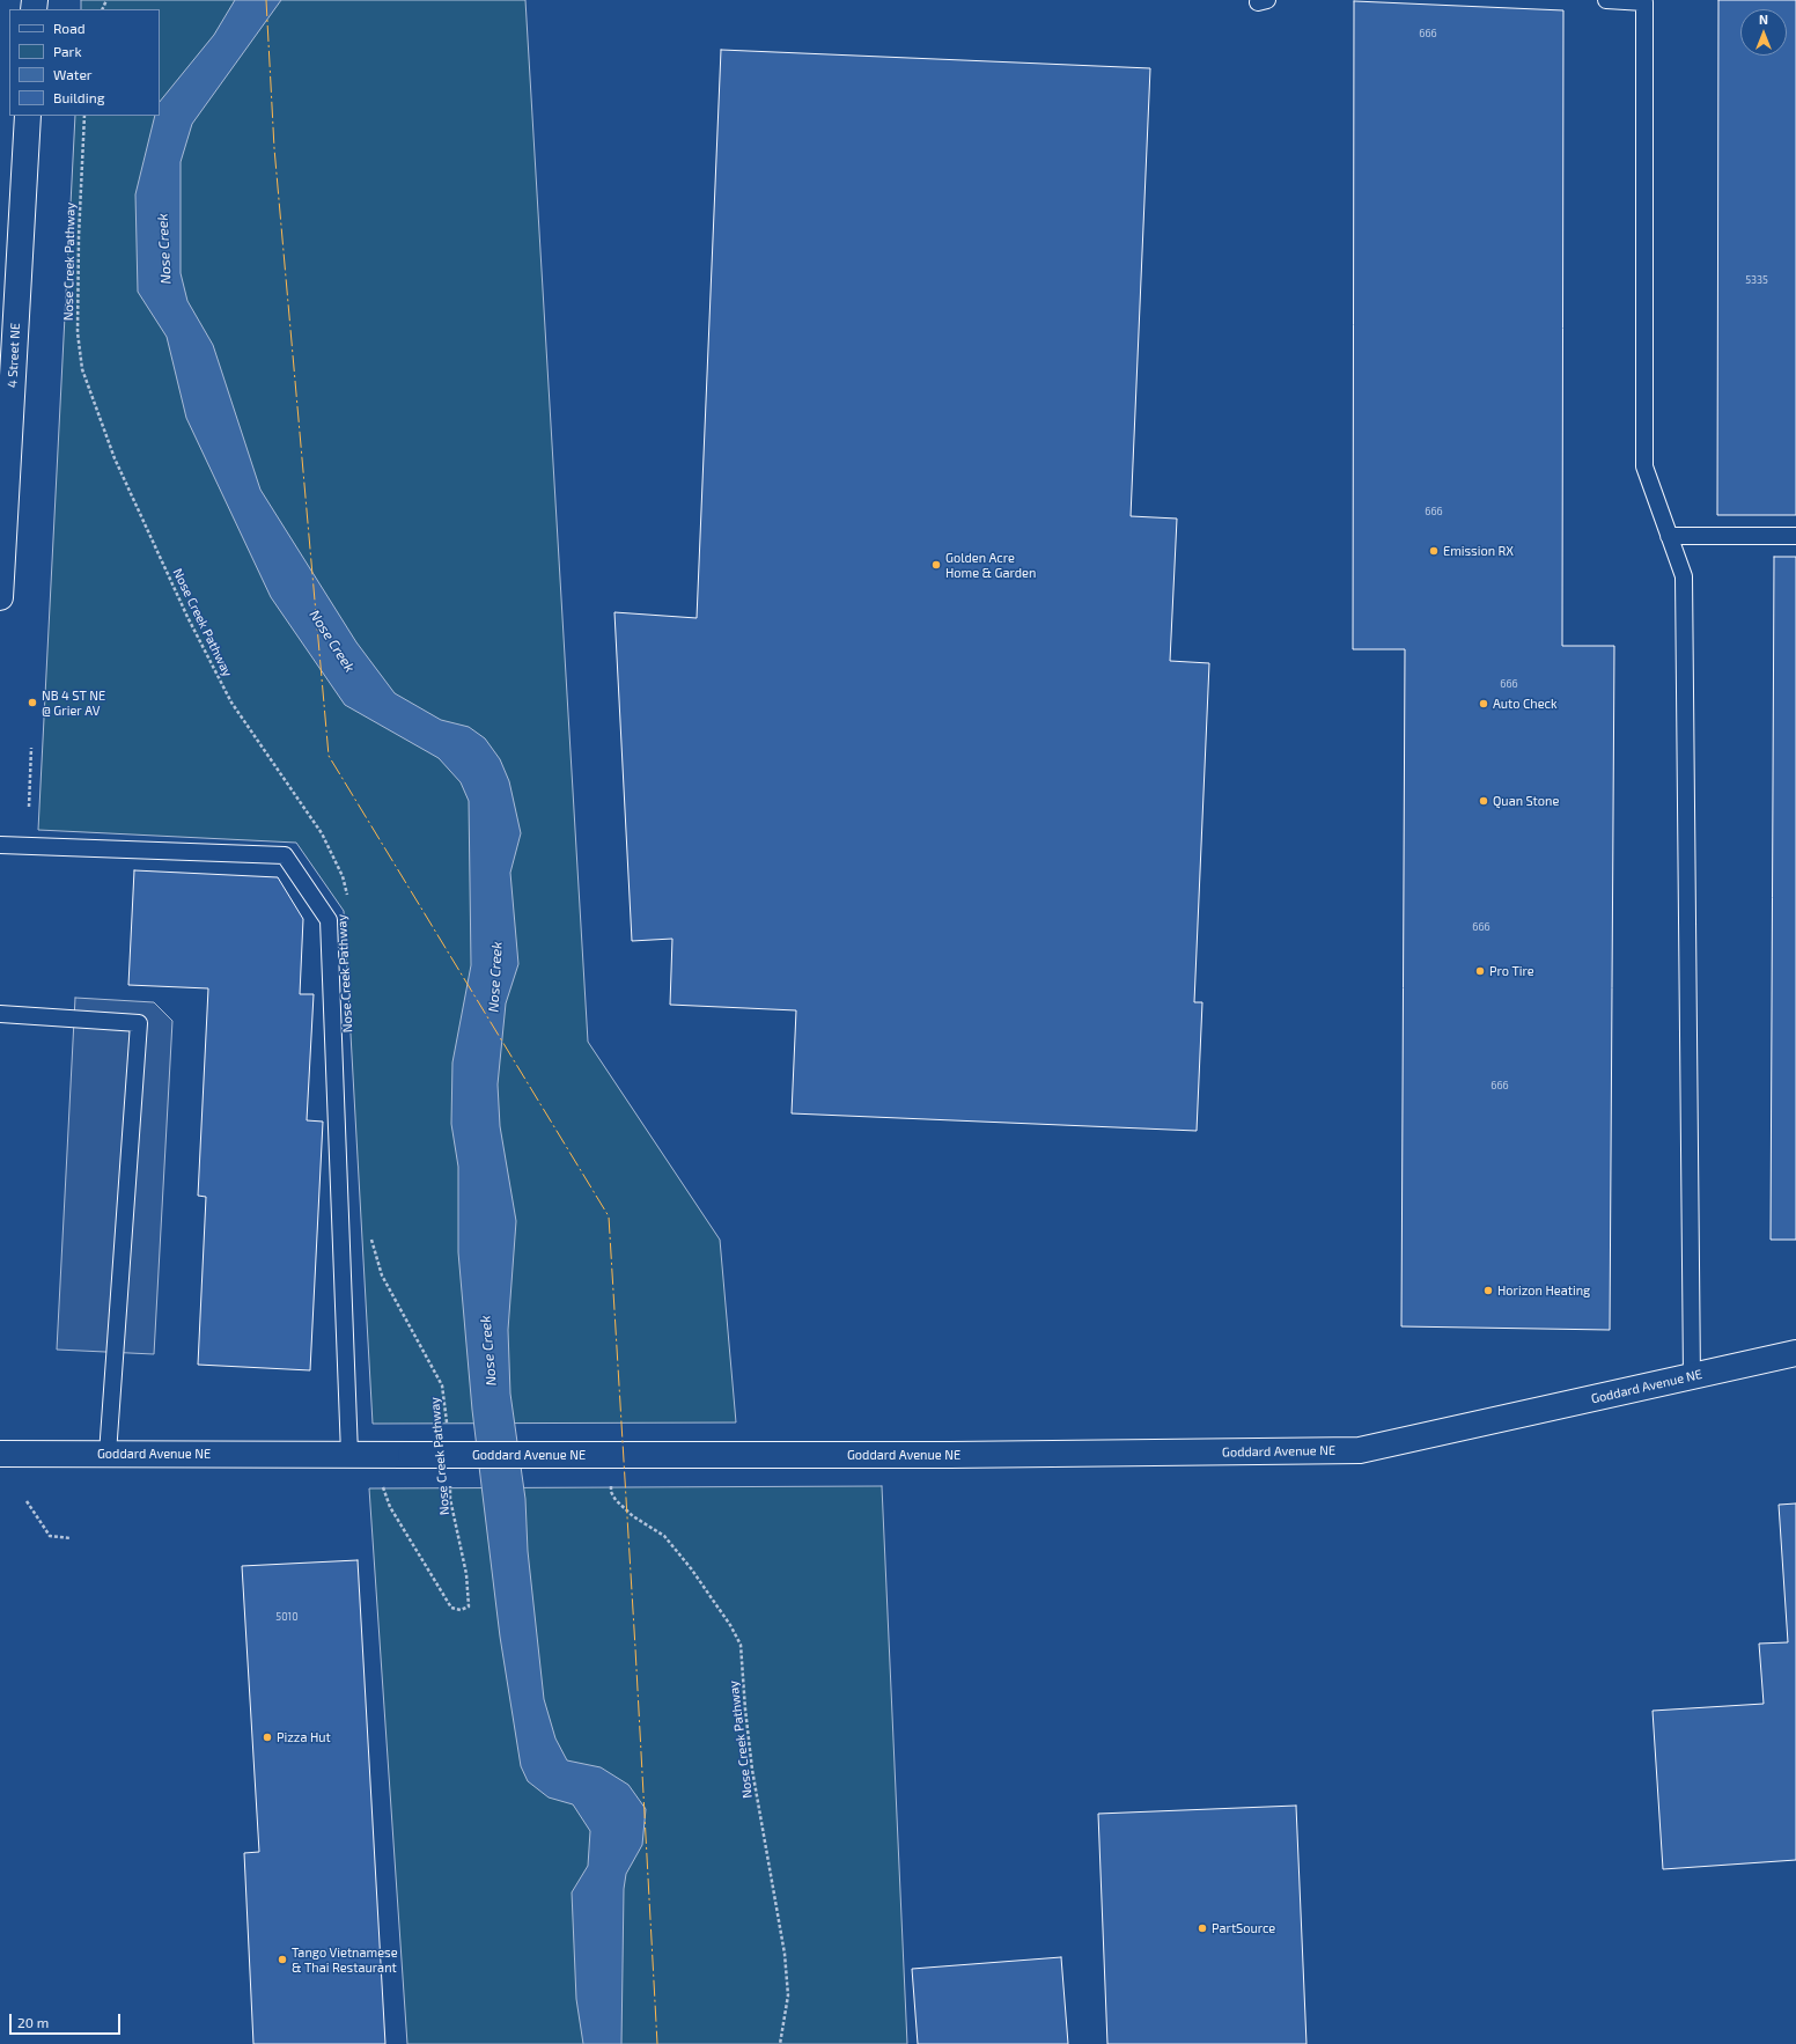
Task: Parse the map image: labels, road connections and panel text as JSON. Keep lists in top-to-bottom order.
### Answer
{
  "streets": {
    "street": ["4 Street NE", "Goddard Avenue NE"],
    "path": ["Nose Creek Pathway"]
  },
  "water": ["Nose Creek"],
  "places": [
    "Emission RX",
    "Golden Acre Home & Garden",
    "NB 4 ST NE @ Grier AV",
    "Auto Check",
    "Quan Stone",
    "Pro Tire",
    "Horizon Heating",
    "Pizza Hut",
    "PartSource",
    "Tango Vietnamese & Thai Restaurant"
  ],
  "house_numbers": [
    "666",
    "5335",
    "666",
    "666",
    "666",
    "666",
    "5010"
  ],
  "legend": [
    "Road",
    "Park",
    "Water",
    "Building"
  ],
  "scale_bar": "20 m",
  "north": "top"
}
